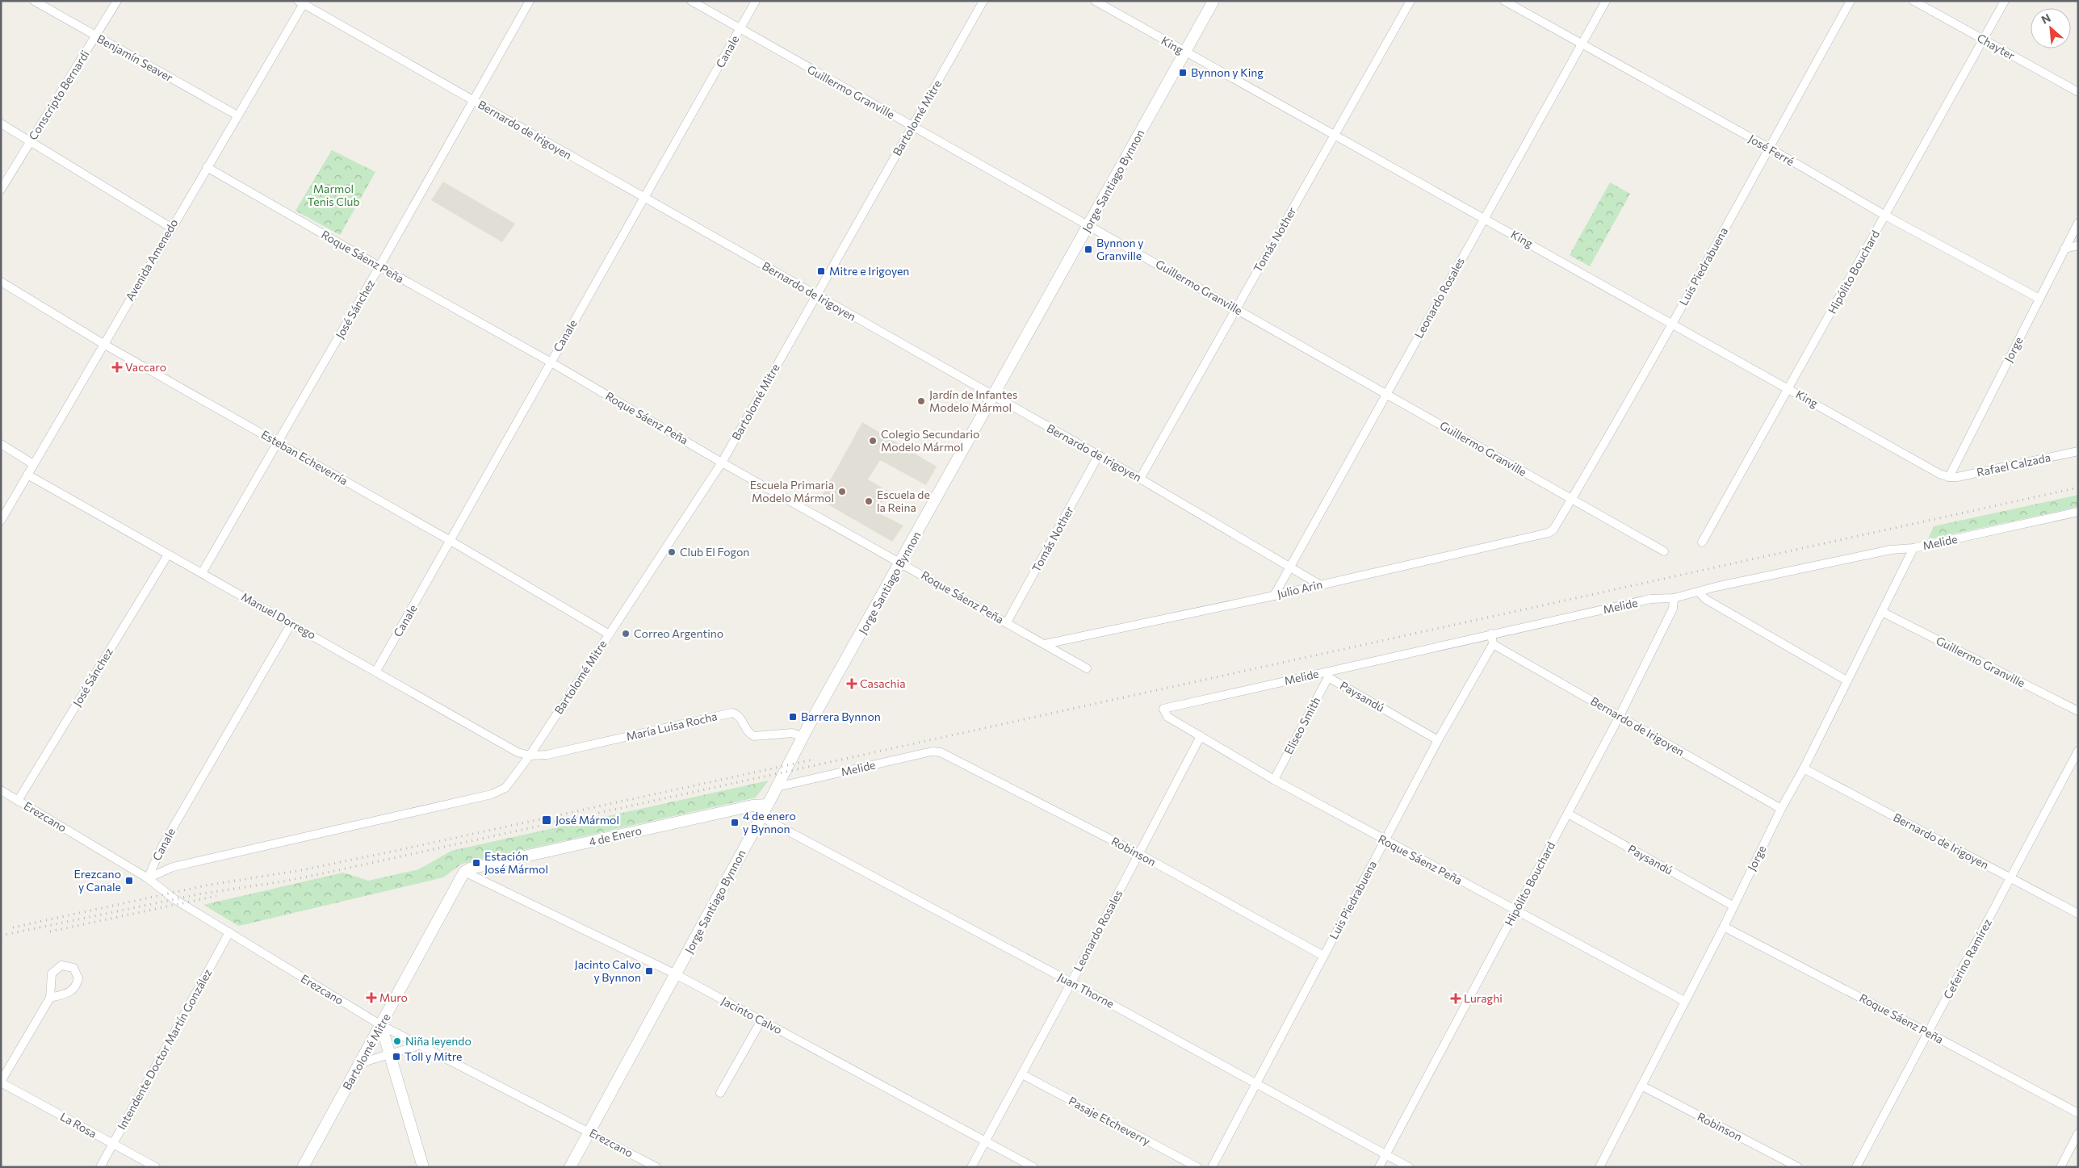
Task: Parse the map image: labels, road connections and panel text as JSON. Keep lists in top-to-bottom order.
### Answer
{
  "streets": {
    "street": [
      "King",
      "Chayter",
      "Canale",
      "Benjamín Seaver",
      "Guillermo Granville",
      "Conscripto Bernardi",
      "Bartolomé Mitre",
      "Bernardo de Irigoyen",
      "José Ferré",
      "Jorge Santiago Bynnon",
      "Tomás Nother",
      "Roque Sáenz Peña",
      "Avenida Amenedo",
      "Luis Piedrabuena",
      "Hipólito Bouchard",
      "Leonardo Rosales",
      "José Sánchez",
      "Jorge",
      "Esteban Echeverría",
      "Rafael Calzada",
      "Melide",
      "Julio Arin",
      "Manuel Dorrego",
      "Paysandú",
      "Eliseo Smith",
      "María Luisa Rocha",
      "Erezcano",
      "4 de Enero",
      "Robinson",
      "Ceferino Ramírez",
      "Juan Thorne",
      "Jacinto Calvo",
      "Intendente Doctor Martín González",
      "Pasaje Etcheverry",
      "La Rosa"
    ]
  },
  "crossings": [
    ["King", "Jorge Santiago Bynnon"],
    ["King", "Tomás Nother"],
    ["King", "Luis Piedrabuena"],
    ["King", "Hipólito Bouchard"],
    ["King", "Leonardo Rosales"],
    ["King", "Jorge"],
    ["King", "Rafael Calzada"],
    ["Chayter", "Hipólito Bouchard"],
    ["Canale", "Guillermo Granville"],
    ["Canale", "Bartolomé Mitre"],
    ["Canale", "Bernardo de Irigoyen"],
    ["Canale", "Roque Sáenz Peña"],
    ["Canale", "Esteban Echeverría"],
    ["Canale", "Manuel Dorrego"],
    ["Canale", "Erezcano"],
    ["Benjamín Seaver", "Conscripto Bernardi"],
    ["Benjamín Seaver", "Avenida Amenedo"],
    ["Guillermo Granville", "Bartolomé Mitre"],
    ["Guillermo Granville", "Jorge Santiago Bynnon"],
    ["Guillermo Granville", "Tomás Nother"],
    ["Guillermo Granville", "Luis Piedrabuena"],
    ["Guillermo Granville", "Leonardo Rosales"],
    ["Guillermo Granville", "Jorge"],
    ["Bartolomé Mitre", "Bernardo de Irigoyen"],
    ["Bartolomé Mitre", "Roque Sáenz Peña"],
    ["Bartolomé Mitre", "Esteban Echeverría"],
    ["Bartolomé Mitre", "Manuel Dorrego"],
    ["Bartolomé Mitre", "María Luisa Rocha"],
    ["Bartolomé Mitre", "Erezcano"],
    ["Bartolomé Mitre", "4 de Enero"],
    ["Bartolomé Mitre", "Jacinto Calvo"],
    ["Bernardo de Irigoyen", "Jorge Santiago Bynnon"],
    ["Bernardo de Irigoyen", "Tomás Nother"],
    ["Bernardo de Irigoyen", "Avenida Amenedo"],
    ["Bernardo de Irigoyen", "Luis Piedrabuena"],
    ["Bernardo de Irigoyen", "Hipólito Bouchard"],
    ["Bernardo de Irigoyen", "Leonardo Rosales"],
    ["Bernardo de Irigoyen", "José Sánchez"],
    ["Bernardo de Irigoyen", "Jorge"],
    ["Bernardo de Irigoyen", "Julio Arin"],
    ["Bernardo de Irigoyen", "Ceferino Ramírez"],
    ["José Ferré", "Luis Piedrabuena"],
    ["José Ferré", "Hipólito Bouchard"],
    ["José Ferré", "Leonardo Rosales"],
    ["José Ferré", "Jorge"],
    ["Jorge Santiago Bynnon", "Roque Sáenz Peña"],
    ["Jorge Santiago Bynnon", "Melide"],
    ["Jorge Santiago Bynnon", "María Luisa Rocha"],
    ["Jorge Santiago Bynnon", "Erezcano"],
    ["Jorge Santiago Bynnon", "4 de Enero"],
    ["Jorge Santiago Bynnon", "Juan Thorne"],
    ["Jorge Santiago Bynnon", "Jacinto Calvo"],
    ["Tomás Nother", "Roque Sáenz Peña"],
    ["Roque Sáenz Peña", "Avenida Amenedo"],
    ["Roque Sáenz Peña", "Luis Piedrabuena"],
    ["Roque Sáenz Peña", "Hipólito Bouchard"],
    ["Roque Sáenz Peña", "Leonardo Rosales"],
    ["Roque Sáenz Peña", "José Sánchez"],
    ["Roque Sáenz Peña", "Jorge"],
    ["Roque Sáenz Peña", "Melide"],
    ["Roque Sáenz Peña", "Julio Arin"],
    ["Roque Sáenz Peña", "Eliseo Smith"],
    ["Roque Sáenz Peña", "Ceferino Ramírez"],
    ["Avenida Amenedo", "Esteban Echeverría"],
    ["Avenida Amenedo", "Manuel Dorrego"],
    ["Luis Piedrabuena", "Julio Arin"],
    ["Luis Piedrabuena", "Paysandú"],
    ["Luis Piedrabuena", "Robinson"],
    ["Luis Piedrabuena", "Juan Thorne"],
    ["Hipólito Bouchard", "Melide"],
    ["Hipólito Bouchard", "Paysandú"],
    ["Hipólito Bouchard", "Juan Thorne"],
    ["Leonardo Rosales", "Julio Arin"],
    ["Leonardo Rosales", "Robinson"],
    ["Leonardo Rosales", "Juan Thorne"],
    ["Leonardo Rosales", "Jacinto Calvo"],
    ["Leonardo Rosales", "Pasaje Etcheverry"],
    ["José Sánchez", "Esteban Echeverría"],
    ["José Sánchez", "Manuel Dorrego"],
    ["José Sánchez", "Erezcano"],
    ["Jorge", "Rafael Calzada"],
    ["Jorge", "Melide"],
    ["Jorge", "Paysandú"],
    ["Jorge", "Robinson"],
    ["Melide", "Paysandú"],
    ["Melide", "Eliseo Smith"],
    ["Melide", "Robinson"],
    ["Manuel Dorrego", "María Luisa Rocha"],
    ["Paysandú", "Eliseo Smith"],
    ["Erezcano", "Intendente Doctor Martín González"],
    ["4 de Enero", "Jacinto Calvo"],
    ["Intendente Doctor Martín González", "La Rosa"]
  ],
  "parks": ["Marmol Tenis Club"],
  "places": {
    "transit": [
      "Bynnon y King",
      "Bynnon y Granville",
      "Mitre e Irigoyen",
      "Barrera Bynnon",
      "José Mármol",
      "4 de enero y Bynnon",
      "Estación José Mármol",
      "Erezcano y Canale",
      "Jacinto Calvo y Bynnon",
      "Toll y Mitre"
    ],
    "health": [
      "Vaccaro",
      "Casachia",
      "Muro",
      "Luraghi"
    ],
    "other": [
      "Jardín de Infantes Modelo Mármol",
      "Colegio Secundario Modelo Mármol",
      "Escuela Primaria Modelo Mármol",
      "Escuela de la Reina",
      "Club El Fogon",
      "Correo Argentino",
      "Niña leyendo"
    ]
  },
  "north": "top left"
}
